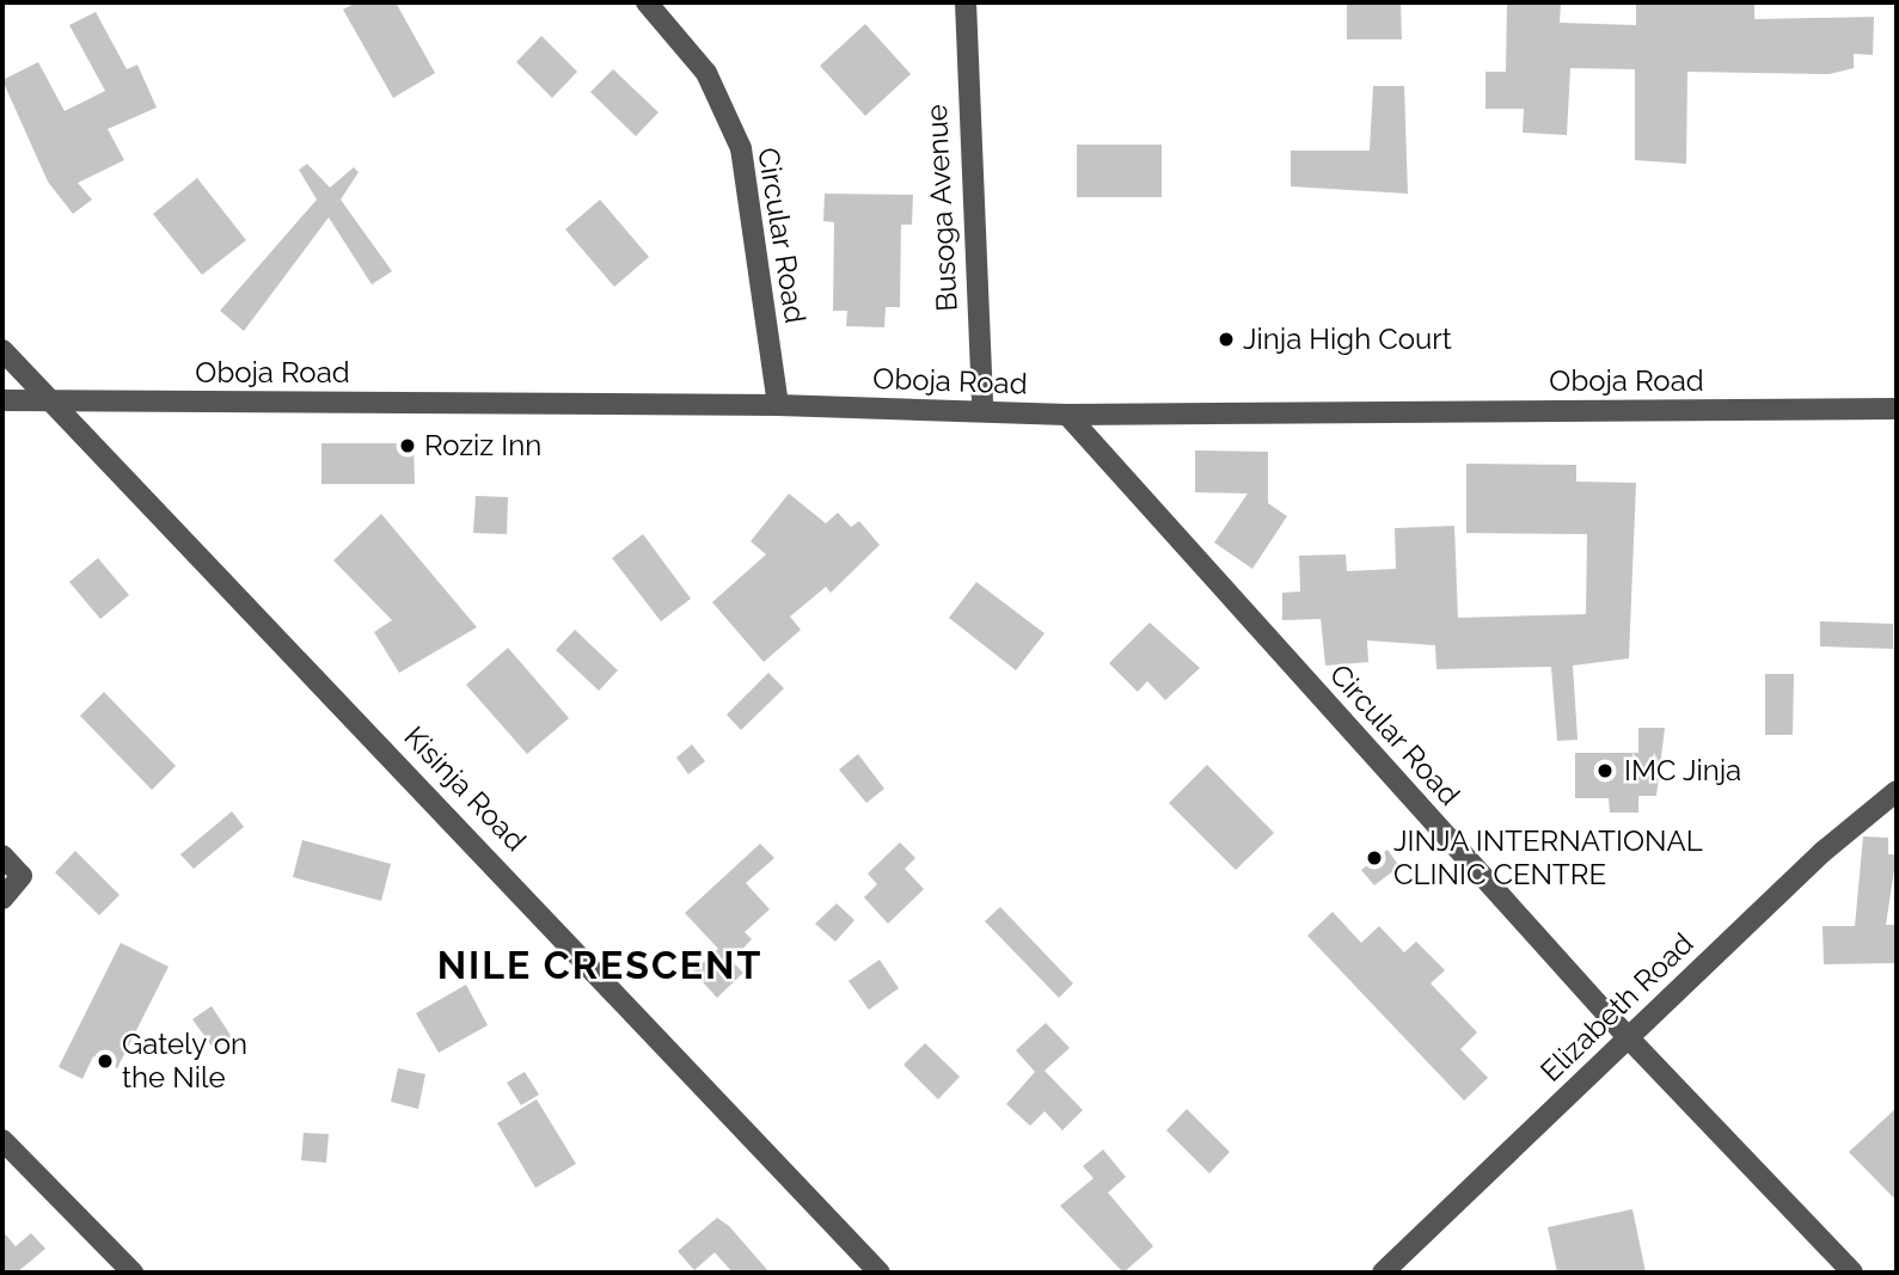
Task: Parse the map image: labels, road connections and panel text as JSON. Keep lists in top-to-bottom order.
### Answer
{
  "streets": {
    "street": [
      "Busoga Avenue",
      "Circular Road",
      "Oboja Road",
      "Kisinja Road",
      "Elizabeth Road"
    ]
  },
  "crossings": [
    ["Busoga Avenue", "Oboja Road"],
    ["Circular Road", "Oboja Road"],
    ["Circular Road", "Elizabeth Road"],
    ["Oboja Road", "Kisinja Road"]
  ],
  "districts": ["NILE CRESCENT"],
  "places": [
    "Jinja High Court",
    "Roziz Inn",
    "IMC Jinja",
    "JINJA INTERNATIONAL CLINIC CENTRE",
    "Gately on the Nile"
  ]
}
